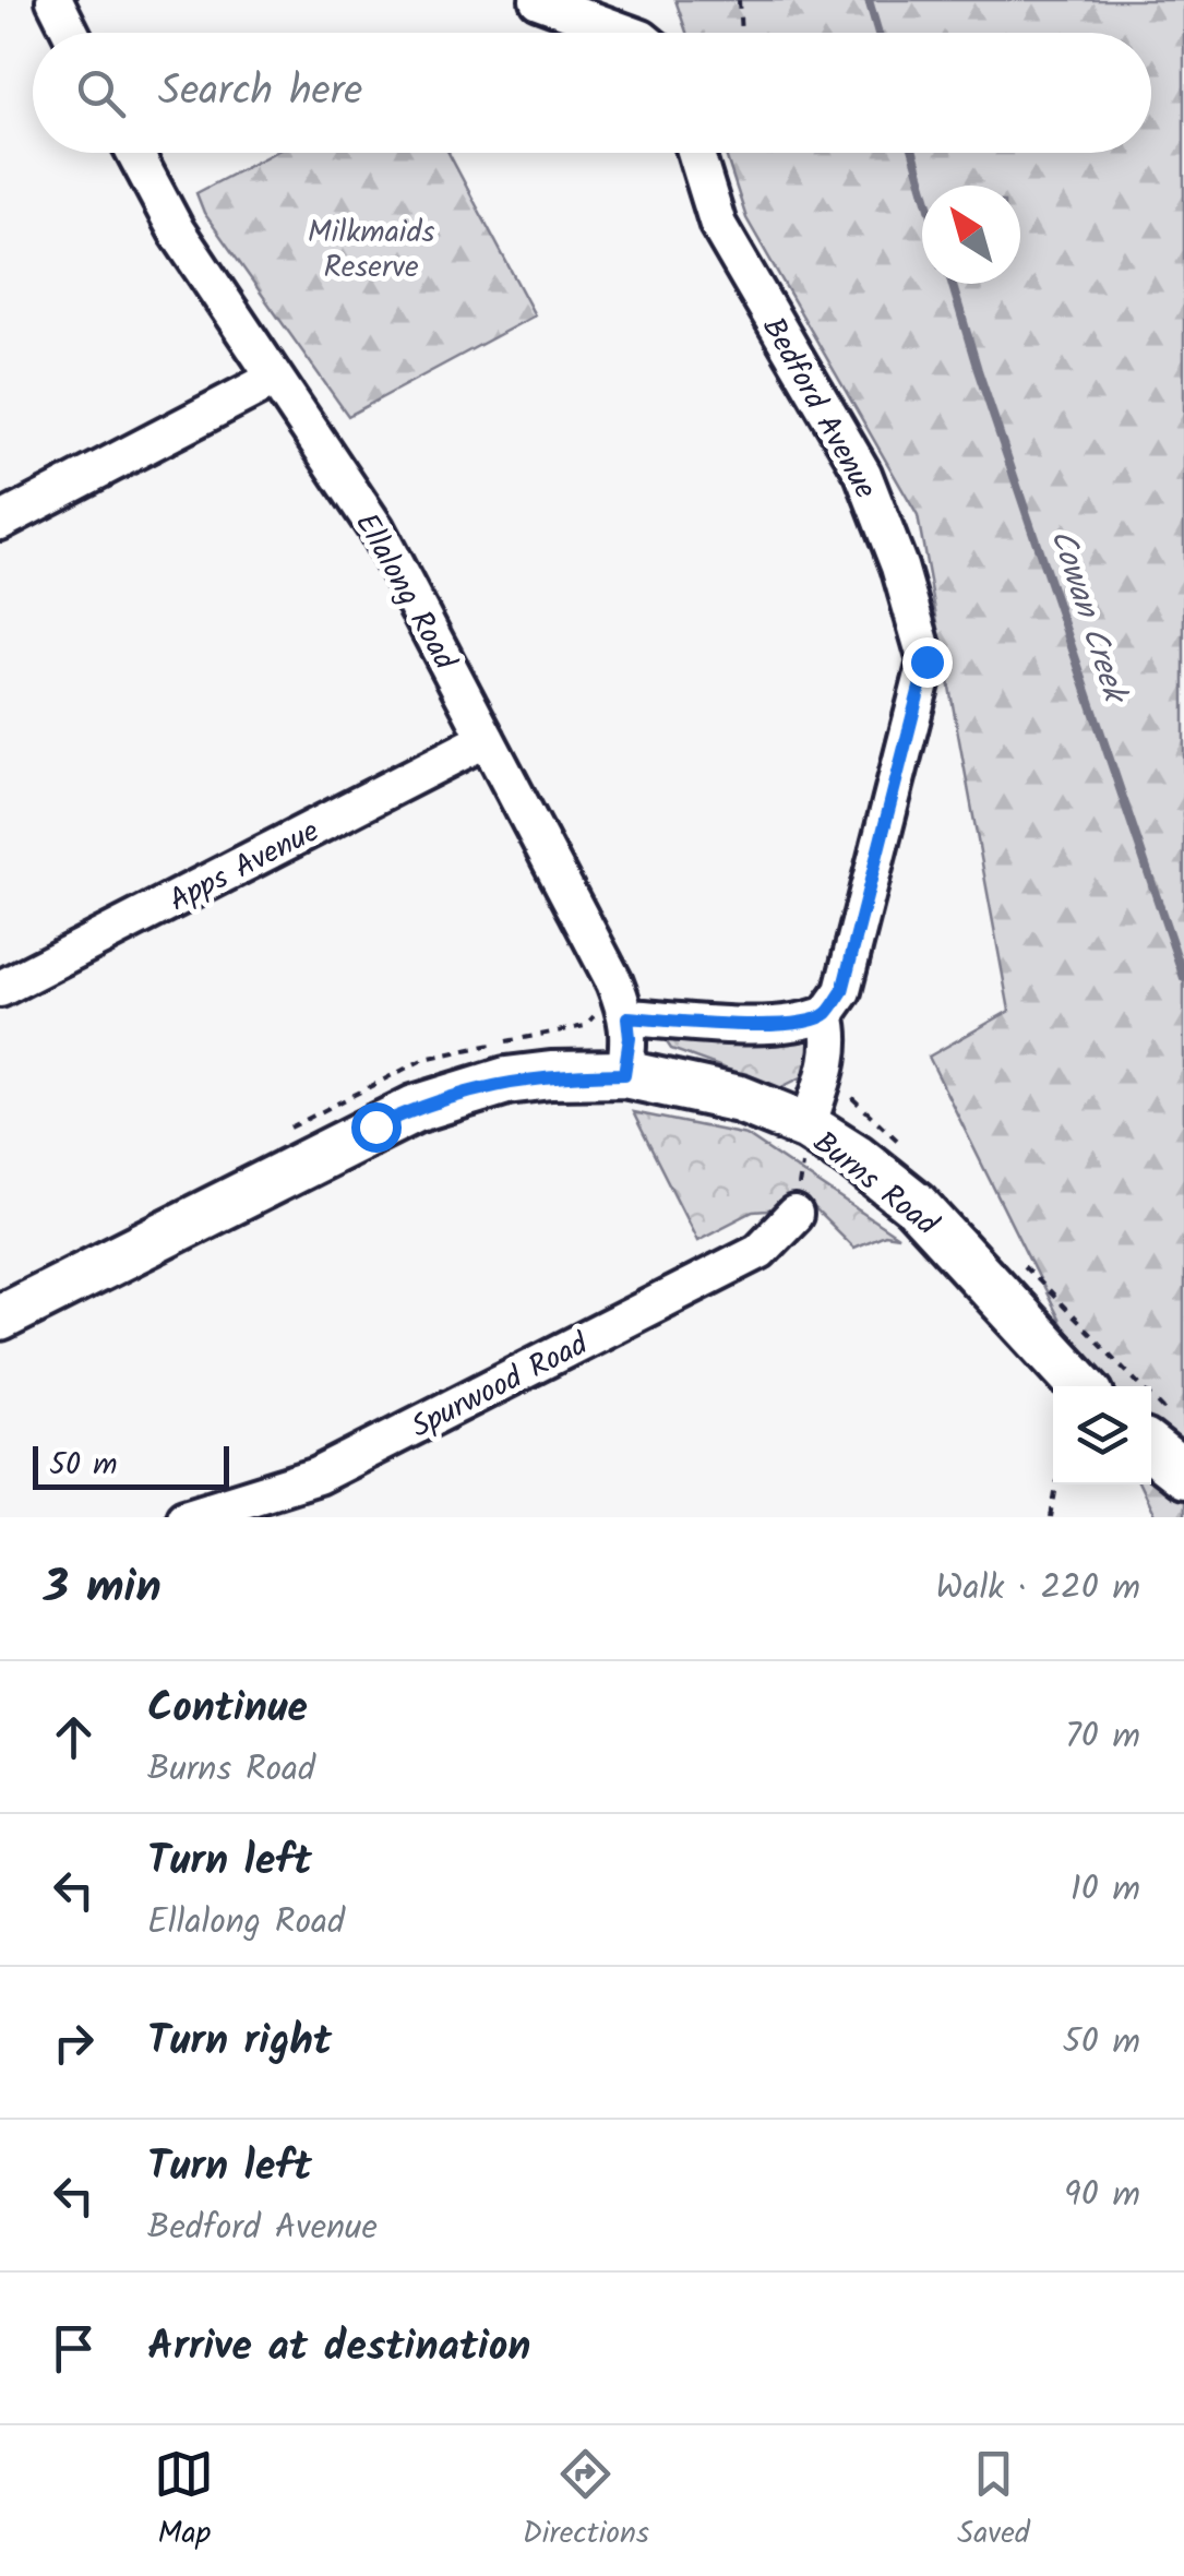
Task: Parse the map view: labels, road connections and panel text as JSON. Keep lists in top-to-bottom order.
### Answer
{
  "streets": {
    "main road": ["Burns Road"],
    "street": [
      "Bedford Avenue",
      "Ellalong Road",
      "Apps Avenue",
      "Spurwood Road"
    ]
  },
  "crossings": [
    ["Bedford Avenue", "Burns Road"],
    ["Ellalong Road", "Apps Avenue"],
    ["Ellalong Road", "Burns Road"]
  ],
  "water": ["Cowan Creek"],
  "parks": ["Milkmaids Reserve"],
  "scale_bar": "50 m",
  "north": "top left",
  "page": {
    "search": "Search here",
    "scale": "50 m",
    "heading": ["3 min", "Walk · 220 m"],
    "list": [
      ["Continue", "Burns Road", "70 m"],
      ["Turn left", "Ellalong Road", "10 m"],
      ["Turn right", "50 m"],
      ["Turn left", "Bedford Avenue", "90 m"],
      "Arrive at destination"
    ],
    "nav": ["Map", "Directions", "Saved"]
  }
}
